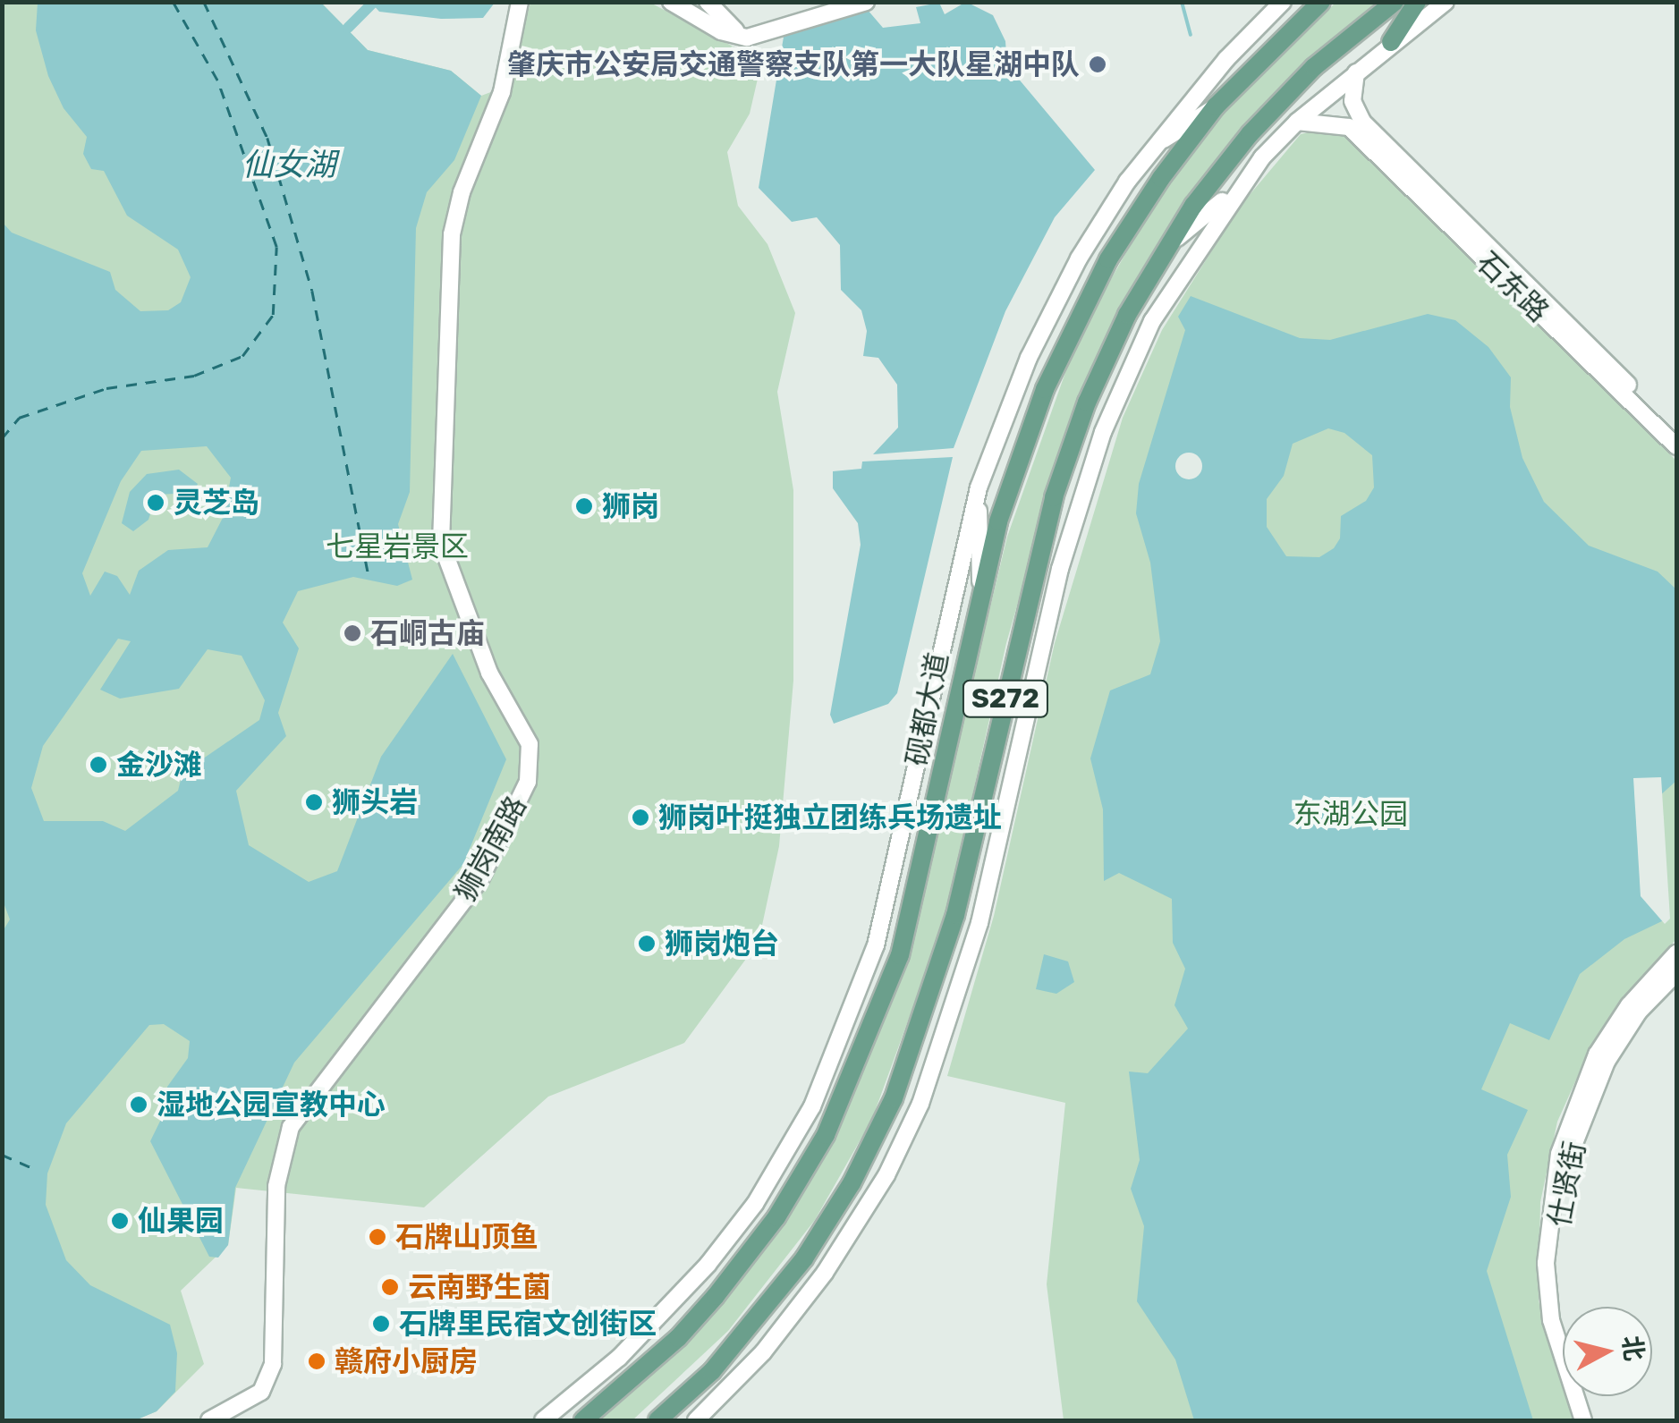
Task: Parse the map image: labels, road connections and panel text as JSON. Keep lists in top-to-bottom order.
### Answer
{
  "streets": {
    "main road": ["S272", "砚都大道"],
    "street": ["石东路", "狮岗南路", "仕贤街"]
  },
  "water": ["仙女湖"],
  "parks": ["七星岩景区", "东湖公园"],
  "places": [
    "肇庆市公安局交通警察支队第一大队星湖中队",
    "灵芝岛",
    "狮岗",
    "石峒古庙",
    "金沙滩",
    "狮头岩",
    "狮岗叶挺独立团练兵场遗址",
    "狮岗炮台",
    "湿地公园宣教中心",
    "仙果园",
    "石牌山顶鱼",
    "云南野生菌",
    "石牌里民宿文创街区",
    "赣府小厨房"
  ],
  "north": "right"
}
